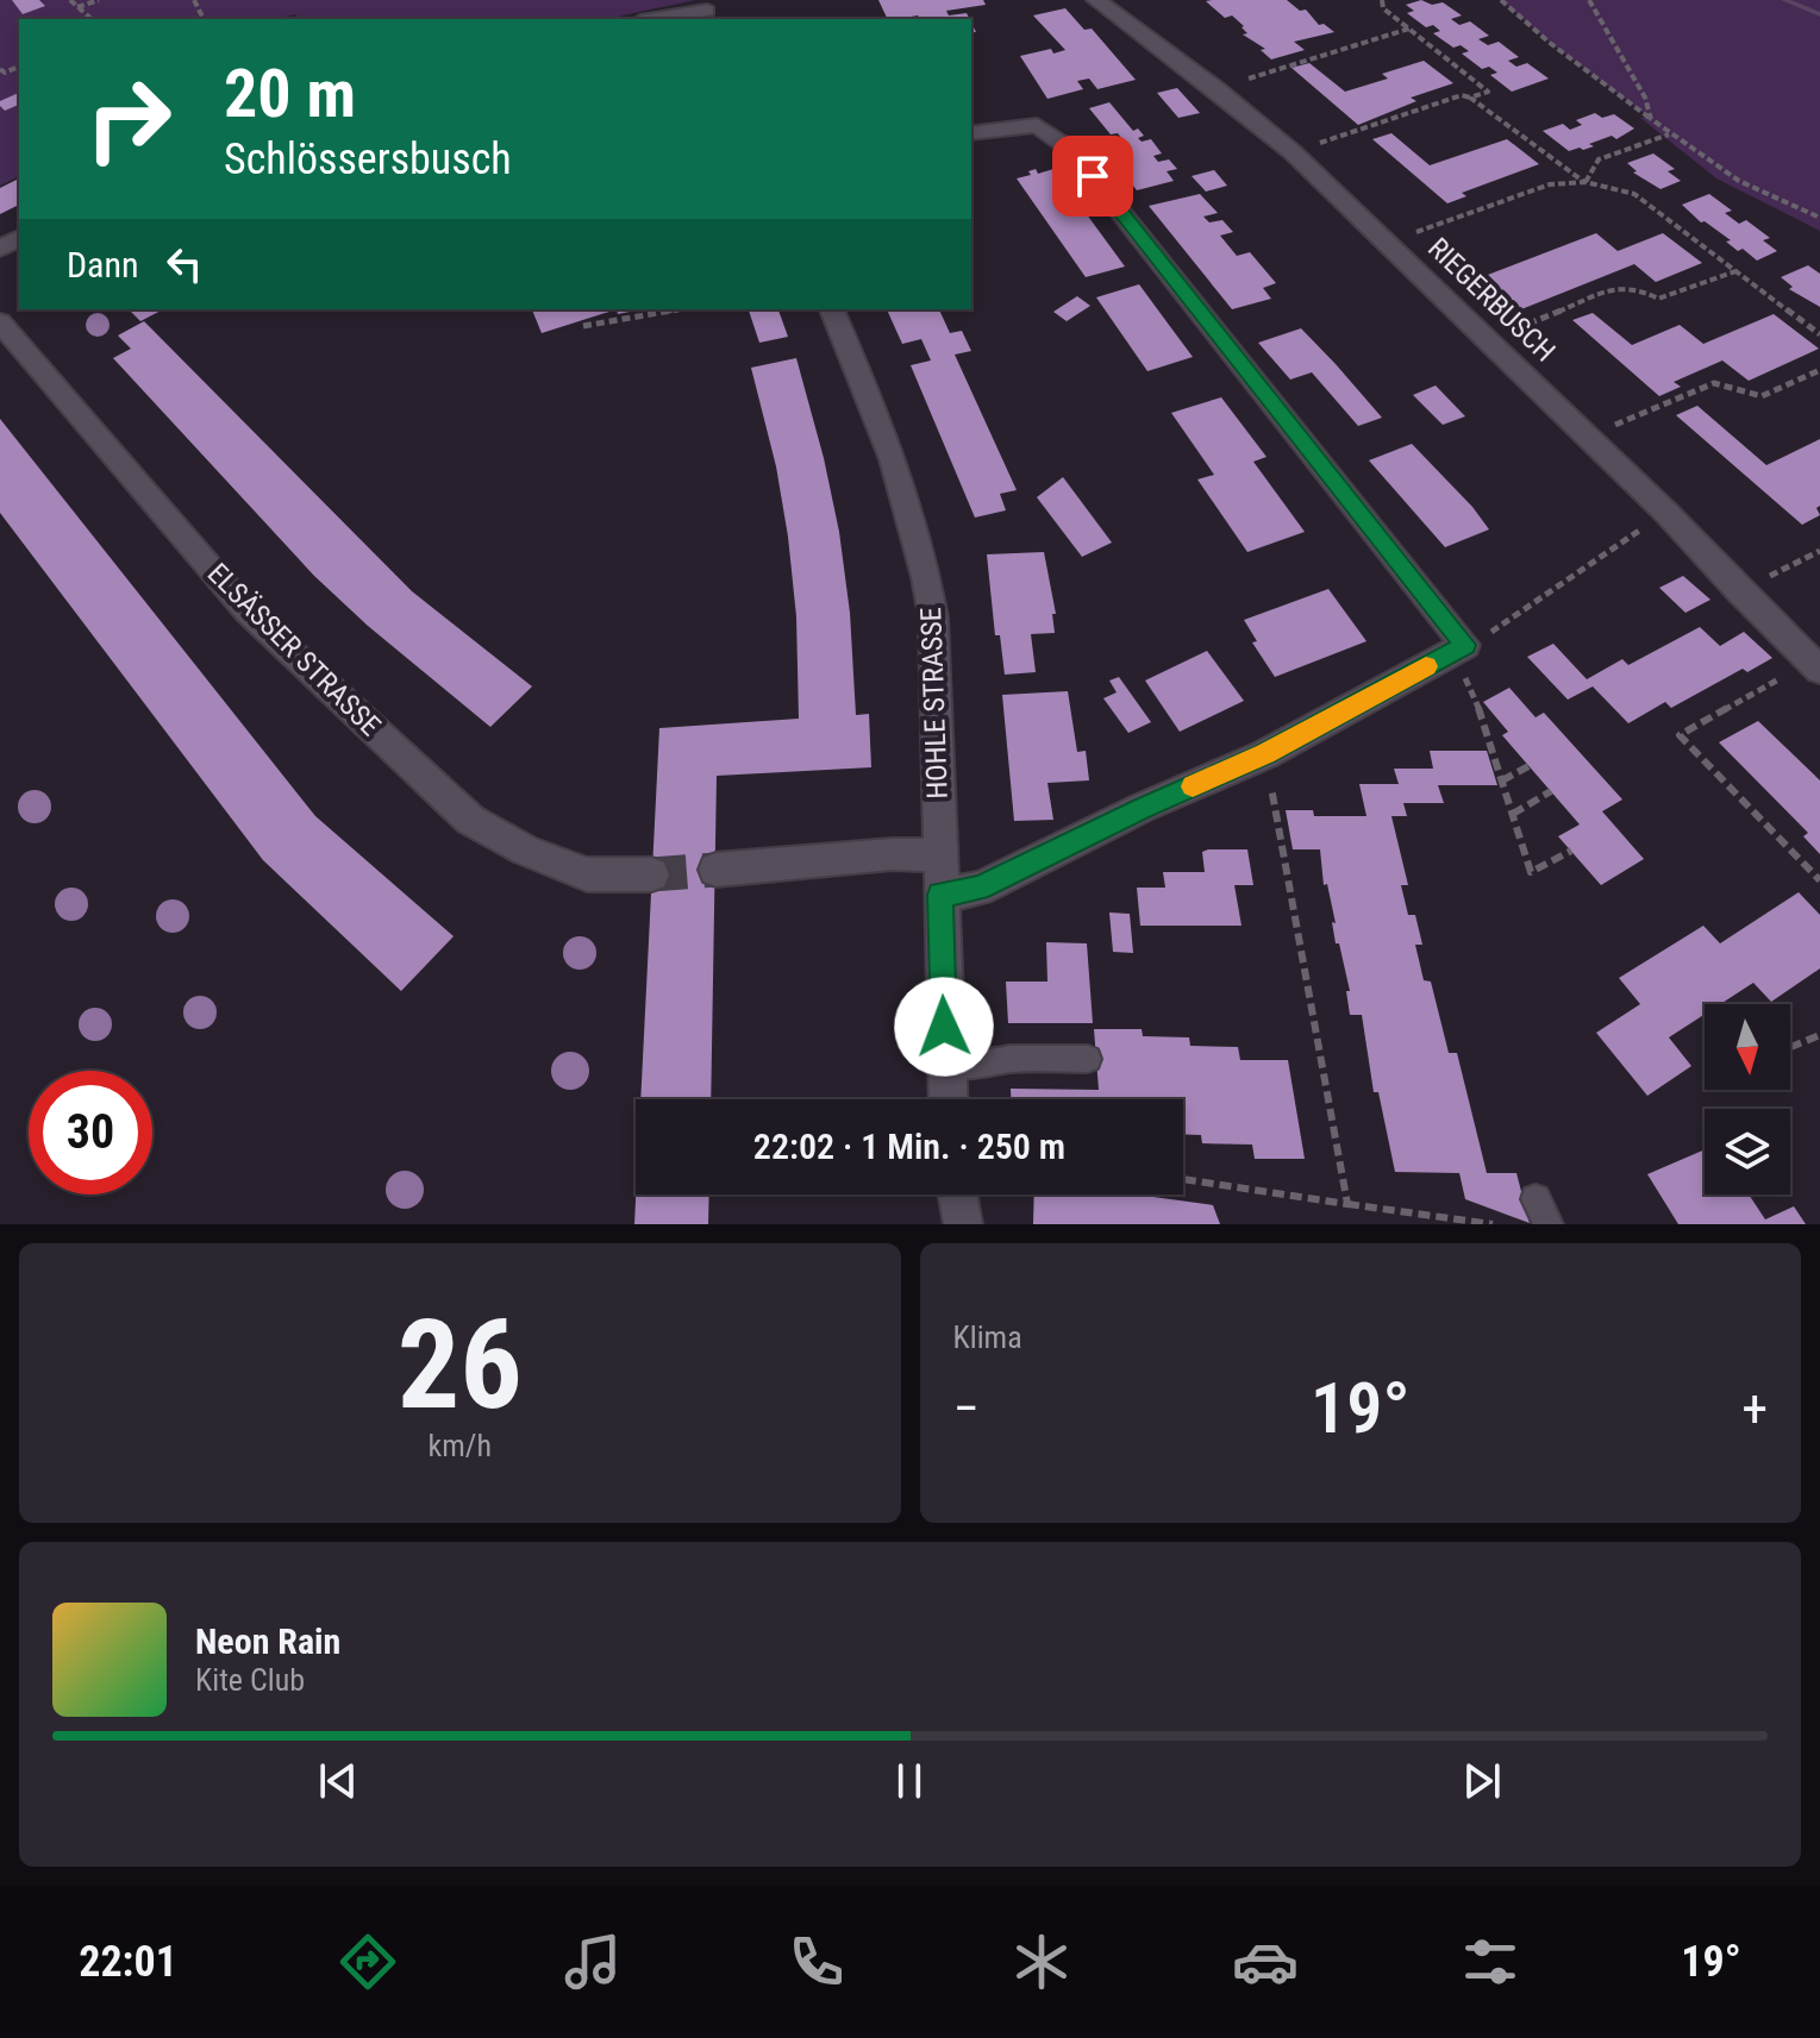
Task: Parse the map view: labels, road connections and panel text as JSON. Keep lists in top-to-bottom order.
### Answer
{
  "streets": {
    "street": ["RIEGERBUSCH", "ELSÄSSER STRASSE", "HOHLE STRASSE"]
  },
  "north": "bottom",
  "page": {
    "turn": ["20 m", "Schlössersbusch"],
    "then": "Dann",
    "limit": "30",
    "trip": "22:02 · 1 Min. · 250 m",
    "tile": [
      ["26", "km/h"],
      "Klima"
    ],
    "heat": ["−", "19°", "+"],
    "song": ["Neon Rain", "Kite Club"],
    "tabs": ["22:01", "19°"]
  }
}
